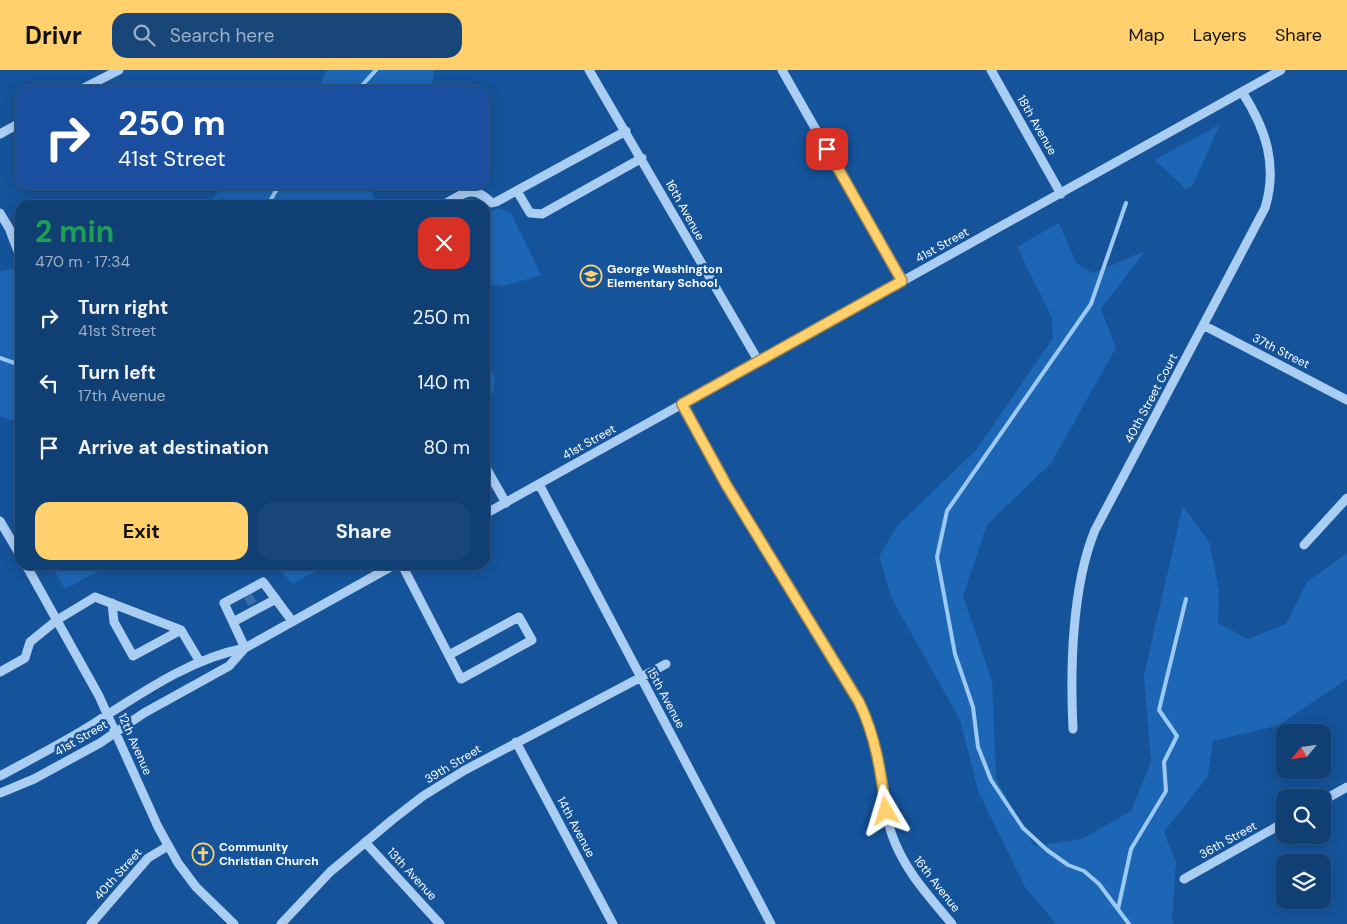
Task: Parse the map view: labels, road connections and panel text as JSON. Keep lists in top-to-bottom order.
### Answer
{
  "streets": {
    "street": [
      "18th Avenue",
      "16th Avenue",
      "41st Street",
      "37th Street",
      "40th Street Court",
      "15th Avenue",
      "12th Avenue",
      "39th Street",
      "14th Avenue",
      "36th Street",
      "40th Street",
      "13th Avenue"
    ]
  },
  "crossings": [
    ["18th Avenue", "41st Street"],
    ["16th Avenue", "41st Street"],
    ["41st Street", "40th Street Court"],
    ["41st Street", "15th Avenue"],
    ["41st Street", "12th Avenue"],
    ["37th Street", "40th Street Court"],
    ["15th Avenue", "39th Street"],
    ["12th Avenue", "40th Street"],
    ["39th Street", "14th Avenue"],
    ["39th Street", "13th Avenue"]
  ],
  "places": {
    "school or university": ["George Washington Elementary School"],
    "church": ["Community Christian Church"]
  },
  "north": "bottom left",
  "page": {
    "header": "Drivr",
    "search": "Search here",
    "nav": ["Map", "Layers", "Share"],
    "turn": ["250 m", "41st Street"],
    "heading": ["2 min", "470 m · 17:34"],
    "list": [
      {
        "name": "Turn right",
        "note": "41st Street",
        "value": "250 m"
      },
      {
        "name": "Turn left",
        "note": "17th Avenue",
        "value": "140 m"
      },
      {
        "name": "Arrive at destination",
        "value": "80 m"
      }
    ],
    "buttons": ["Exit", "Share"]
  }
}
